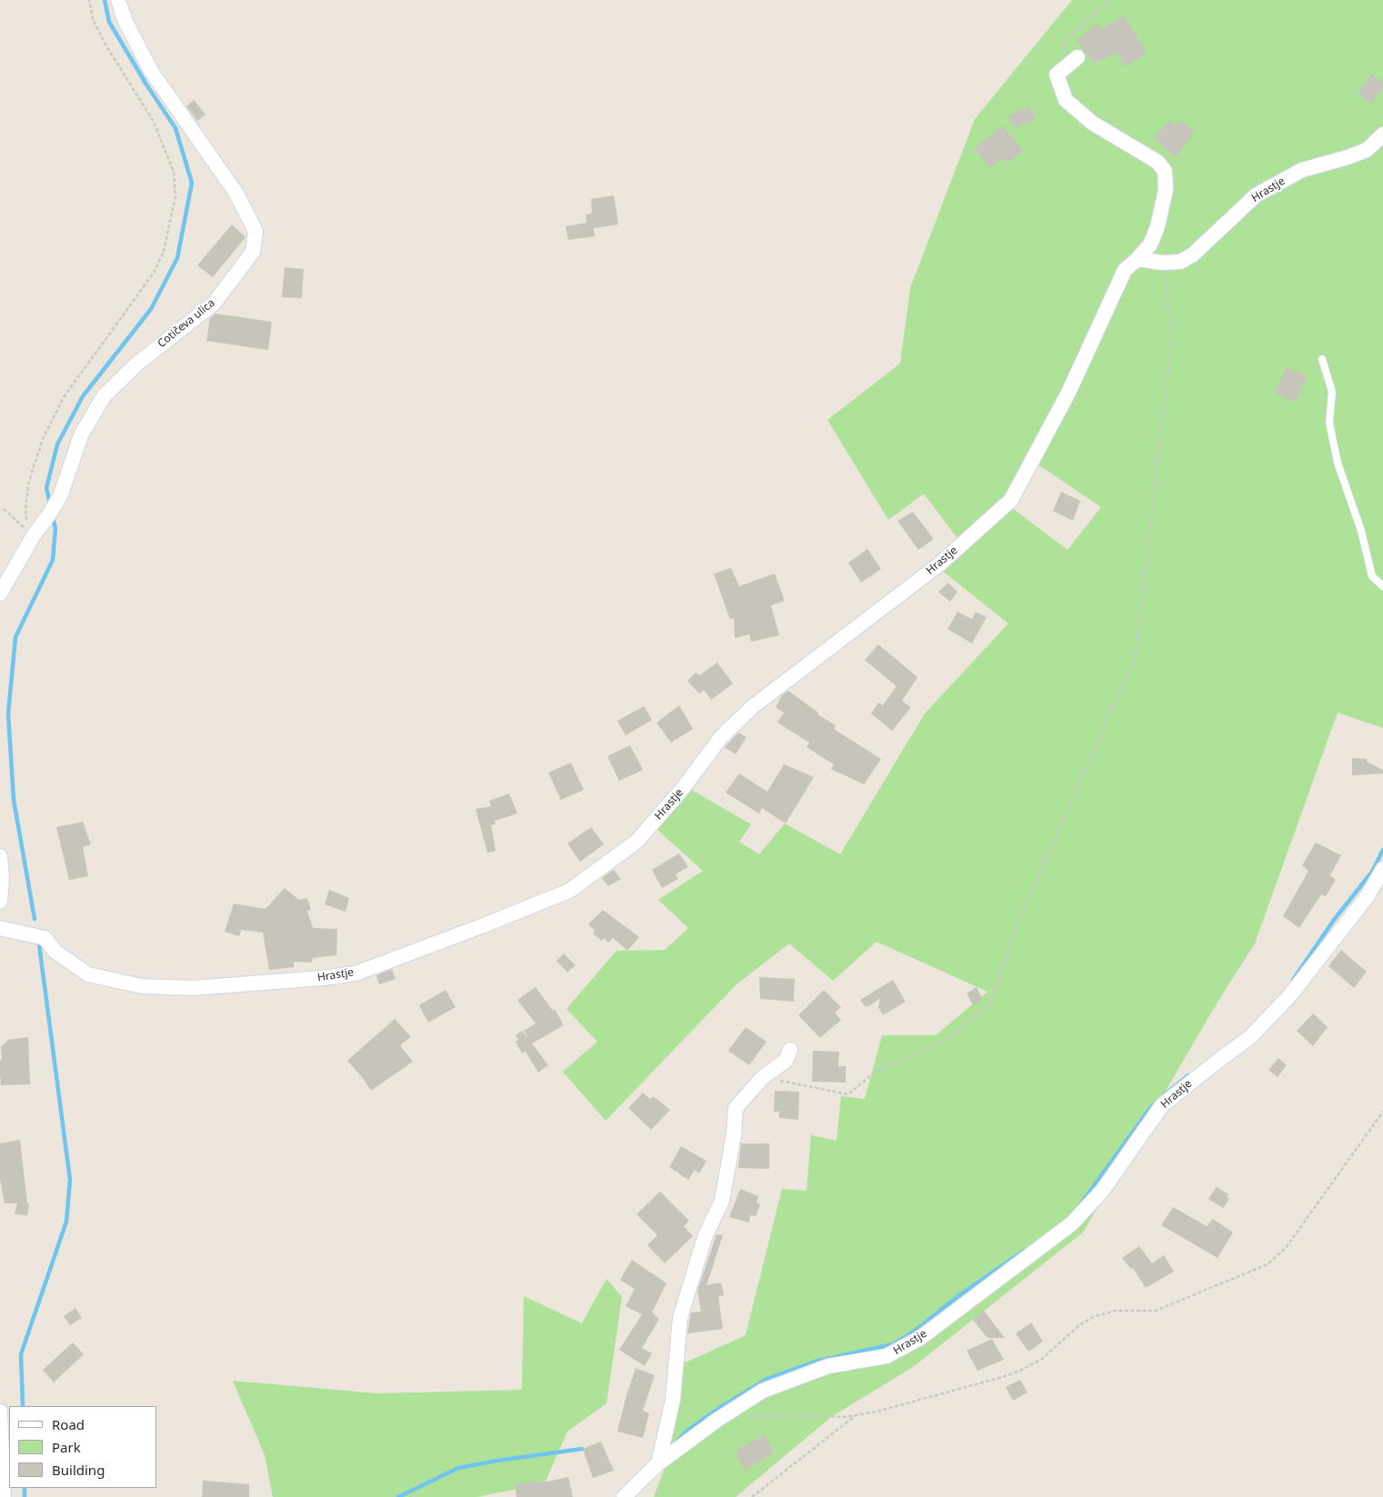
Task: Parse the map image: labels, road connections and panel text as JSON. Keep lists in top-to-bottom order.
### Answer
{
  "streets": {
    "street": ["Hrastje", "Cotičeva ulica"]
  },
  "legend": ["Road", "Park", "Building"]
}
